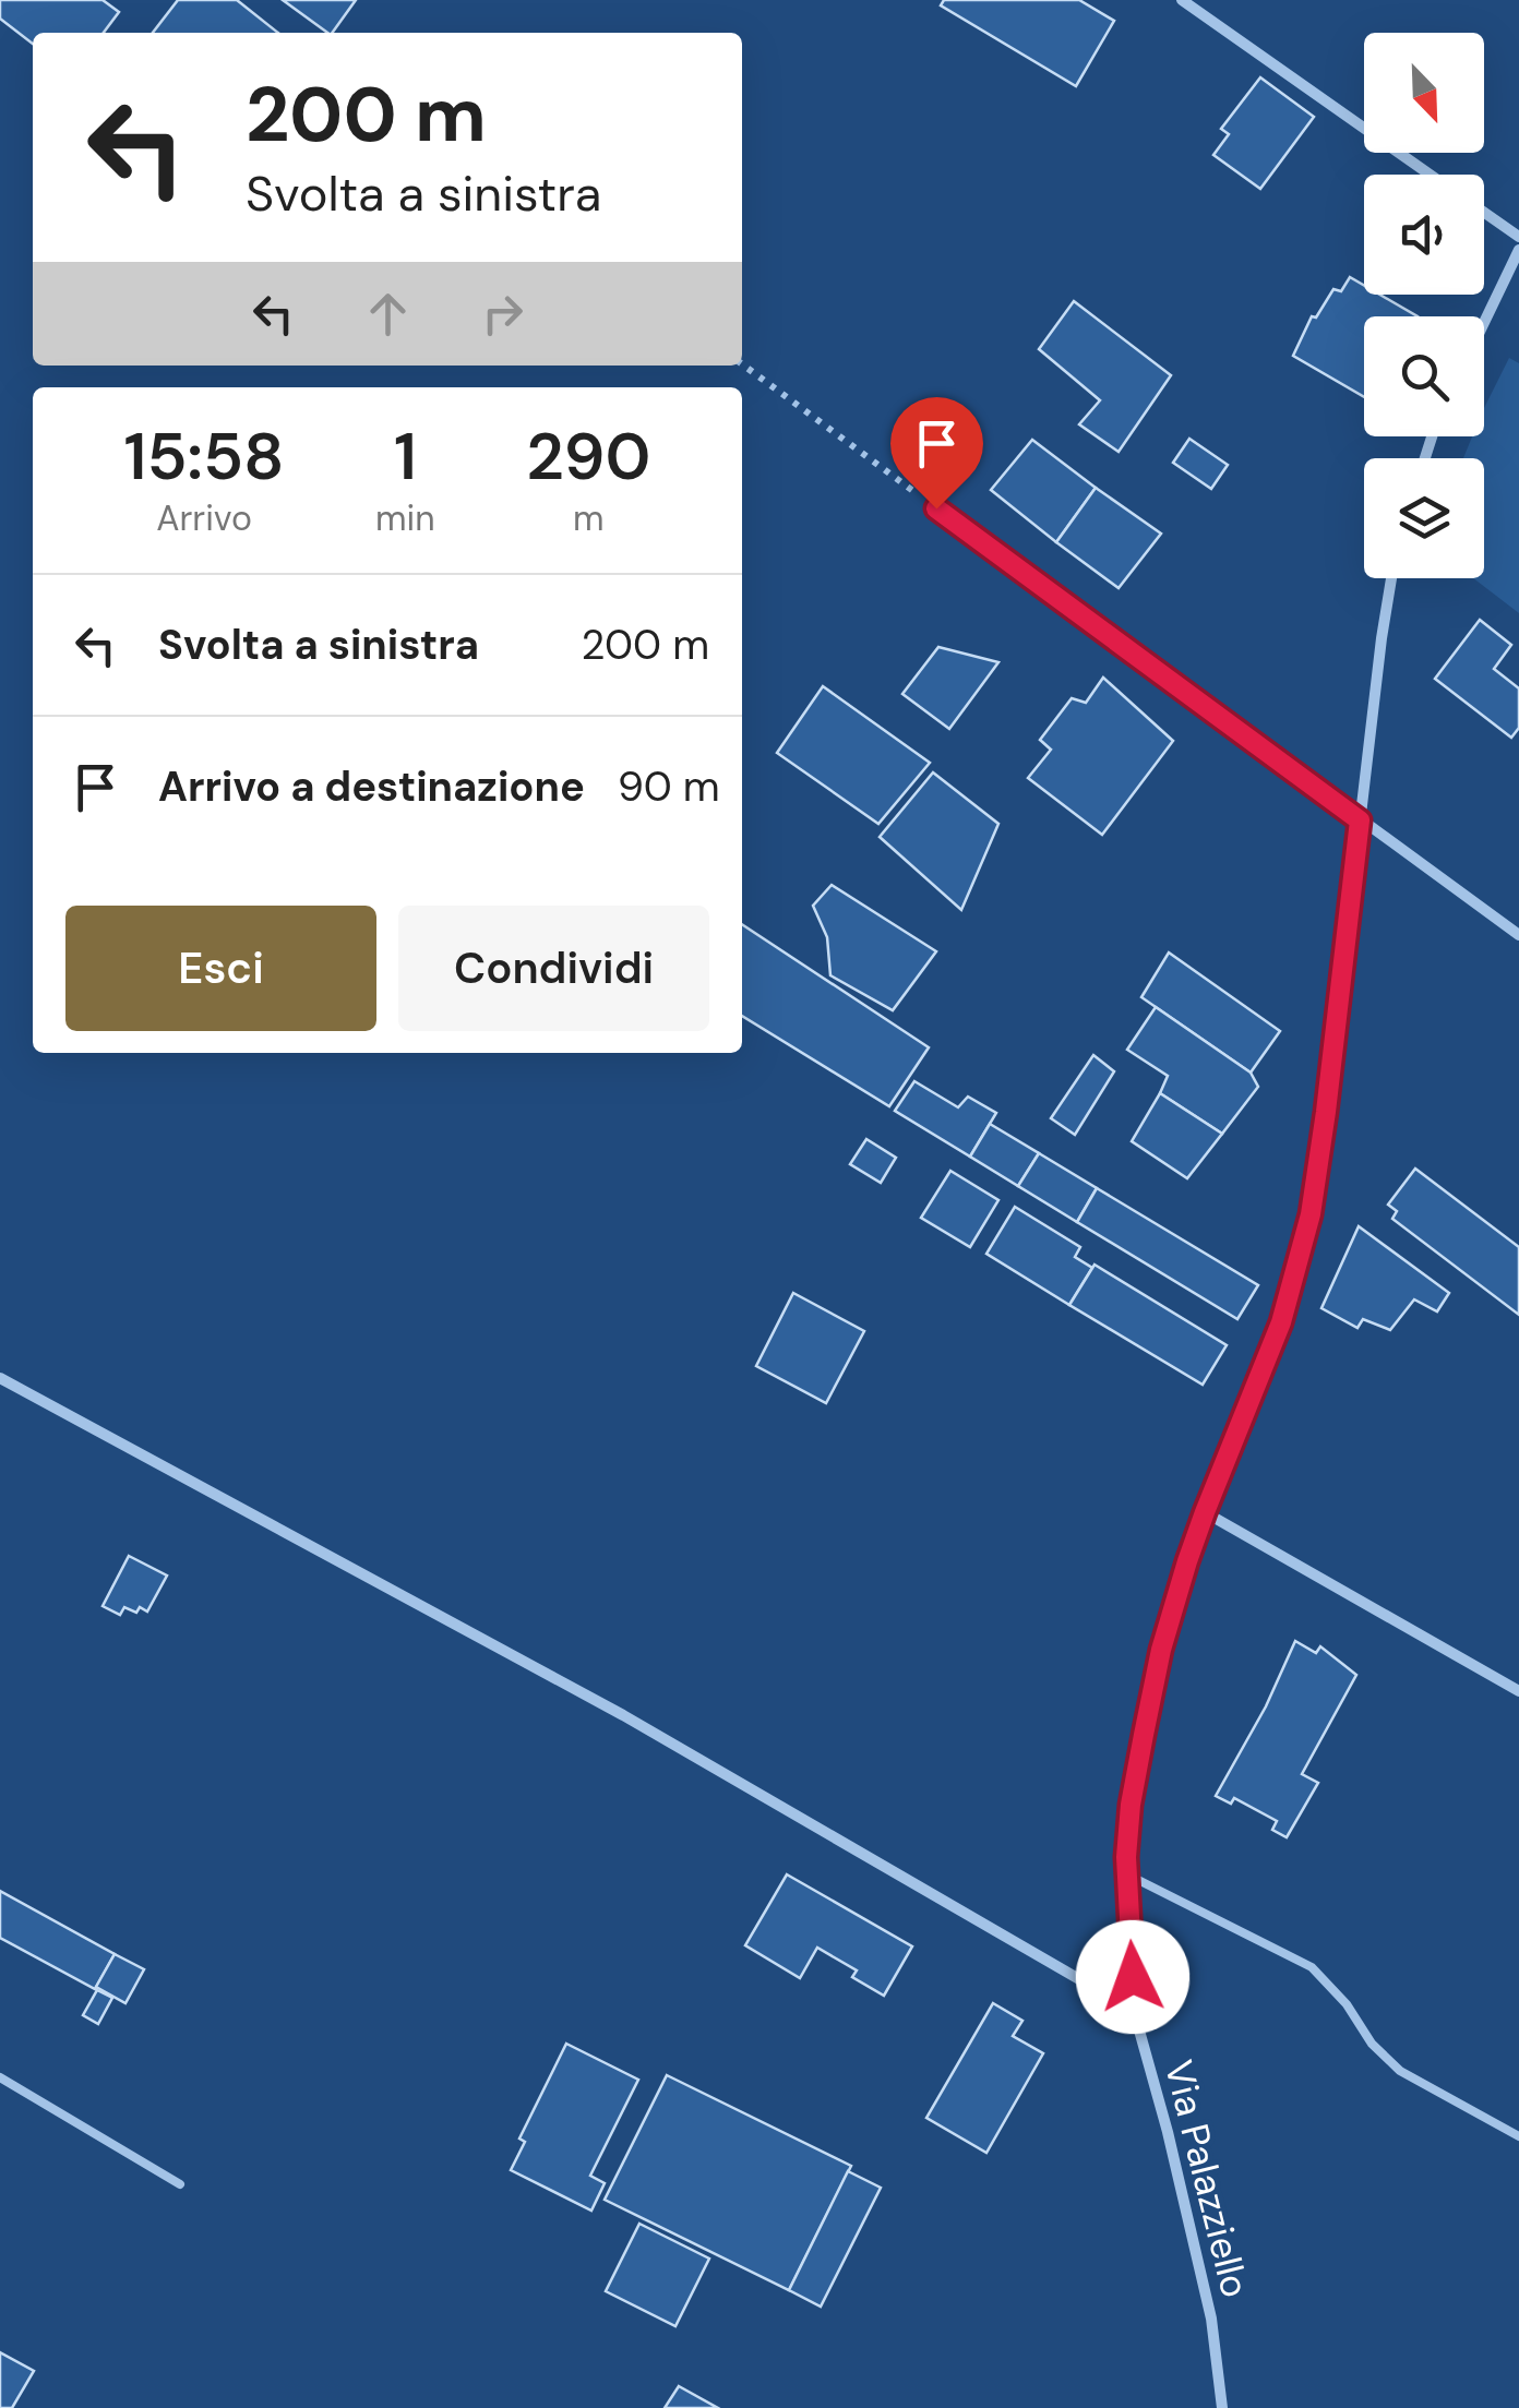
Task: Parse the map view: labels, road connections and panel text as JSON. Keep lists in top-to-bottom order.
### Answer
{
  "streets": {
    "street": ["Via Palazziello"]
  },
  "north": "bottom right",
  "page": {
    "turn": ["200 m", "Svolta a sinistra"],
    "eta": [
      "15:58",
      "Arrivo",
      "1",
      "min",
      "290",
      "m"
    ],
    "list": [
      {
        "name": "Svolta a sinistra",
        "value": "200 m"
      },
      {
        "name": "Arrivo a destinazione",
        "value": "90 m"
      }
    ],
    "buttons": ["Esci", "Condividi"]
  }
}
